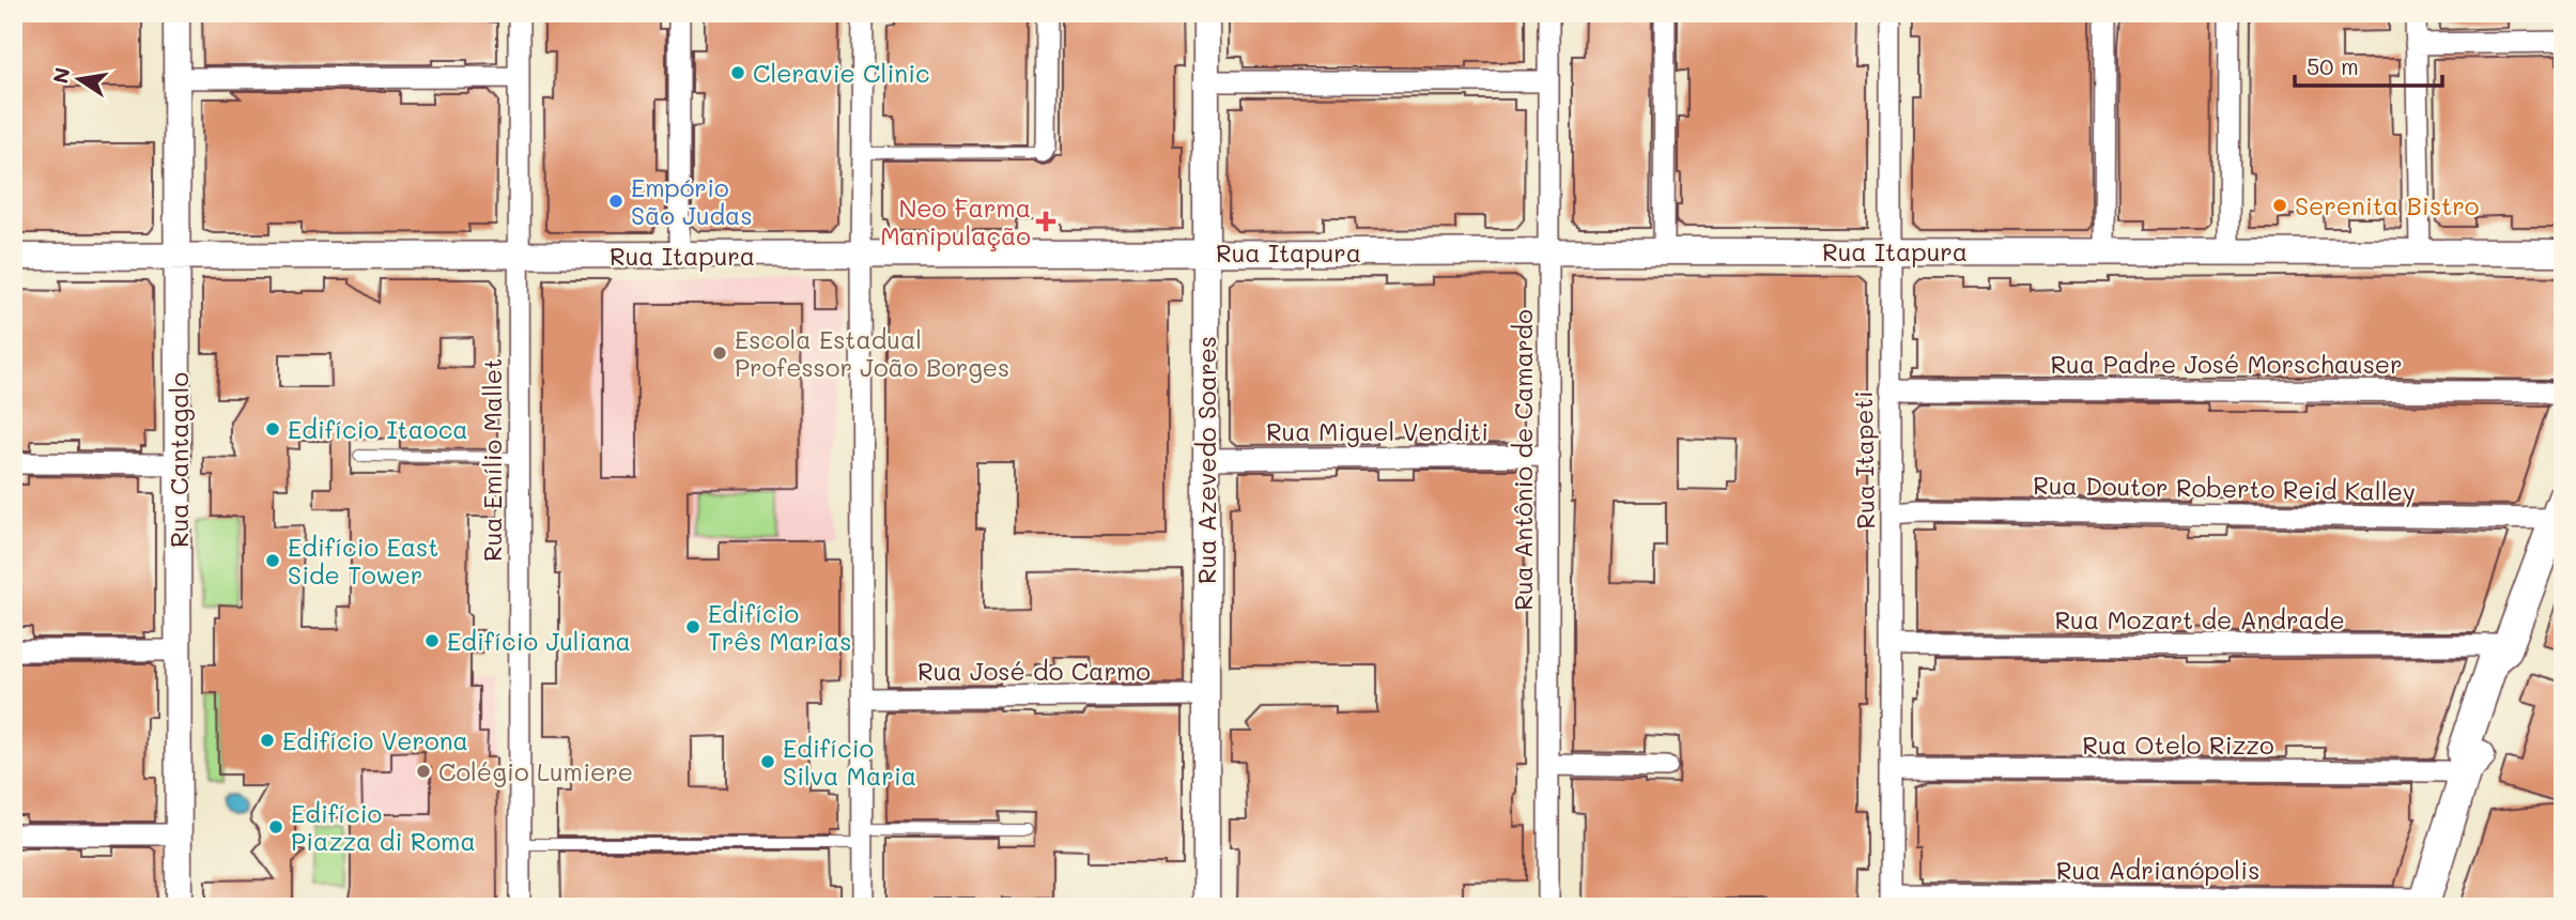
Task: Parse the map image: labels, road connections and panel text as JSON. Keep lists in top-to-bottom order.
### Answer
{
  "streets": {
    "street": [
      "Rua Itapura",
      "Rua Padre José Morschauser",
      "Rua Miguel Venditi",
      "Rua Cantagalo",
      "Rua Emílio Mallet",
      "Rua Azevedo Soares",
      "Rua Antônio de Camardo",
      "Rua Itapeti",
      "Rua Doutor Roberto Reid Kalley",
      "Rua Mozart de Andrade",
      "Rua José do Carmo",
      "Rua Otelo Rizzo",
      "Rua Adrianópolis"
    ]
  },
  "crossings": [
    ["Rua Itapura", "Rua Cantagalo"],
    ["Rua Itapura", "Rua Emílio Mallet"],
    ["Rua Itapura", "Rua Azevedo Soares"],
    ["Rua Itapura", "Rua Antônio de Camardo"],
    ["Rua Itapura", "Rua Itapeti"],
    ["Rua Padre José Morschauser", "Rua Itapeti"],
    ["Rua Miguel Venditi", "Rua Azevedo Soares"],
    ["Rua Miguel Venditi", "Rua Antônio de Camardo"],
    ["Rua Azevedo Soares", "Rua José do Carmo"],
    ["Rua Itapeti", "Rua Doutor Roberto Reid Kalley"],
    ["Rua Itapeti", "Rua Mozart de Andrade"],
    ["Rua Itapeti", "Rua Otelo Rizzo"],
    ["Rua Itapeti", "Rua Adrianópolis"]
  ],
  "places": {
    "other": [
      "Cleravie Clinic",
      "Empório São Judas",
      "Serenita Bistro",
      "Escola Estadual Professor João Borges",
      "Edifício Itaoca",
      "Edifício East Side Tower",
      "Edifício Três Marias",
      "Edifício Juliana",
      "Edifício Verona",
      "Edifício Silva Maria",
      "Colégio Lumiere",
      "Edifício Piazza di Roma"
    ],
    "health": ["Neo Farma Manipulação"]
  },
  "scale_bar": "50 m",
  "north": "left"
}
